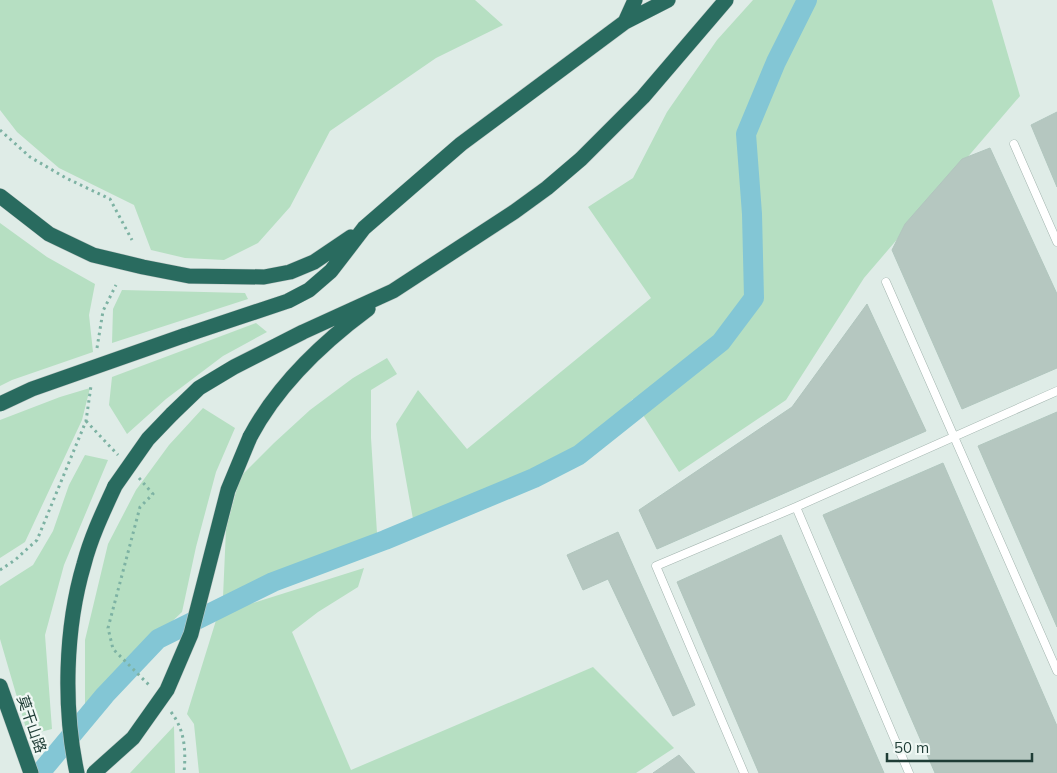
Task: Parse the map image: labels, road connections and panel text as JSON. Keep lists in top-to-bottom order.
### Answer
{
  "streets": {
    "highway": ["莫干山路"]
  },
  "scale_bar": "50 m"
}
